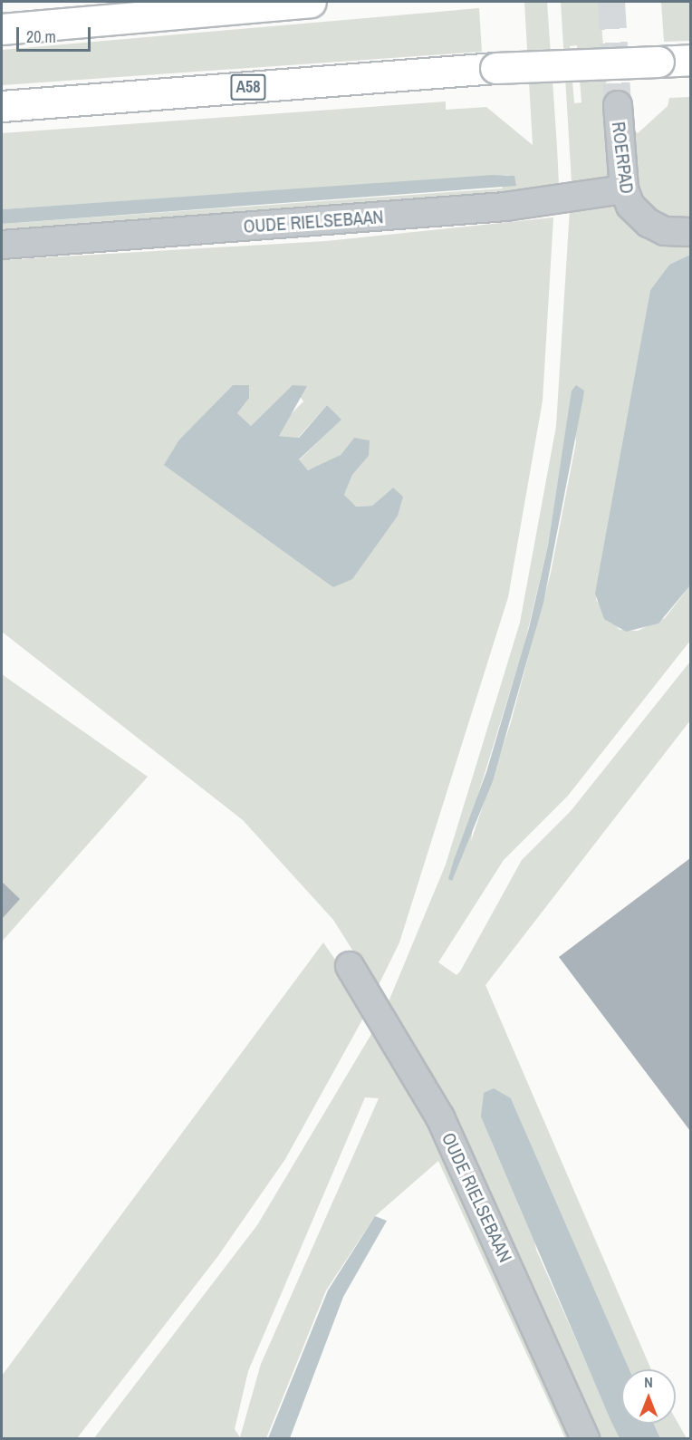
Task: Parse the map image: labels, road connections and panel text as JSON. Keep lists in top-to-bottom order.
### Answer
{
  "streets": {
    "highway": ["A58"],
    "street": ["ROERPAD", "OUDE RIELSEBAAN"]
  },
  "crossings": [
    ["ROERPAD", "OUDE RIELSEBAAN"]
  ],
  "scale_bar": "20 m",
  "north": "top"
}
